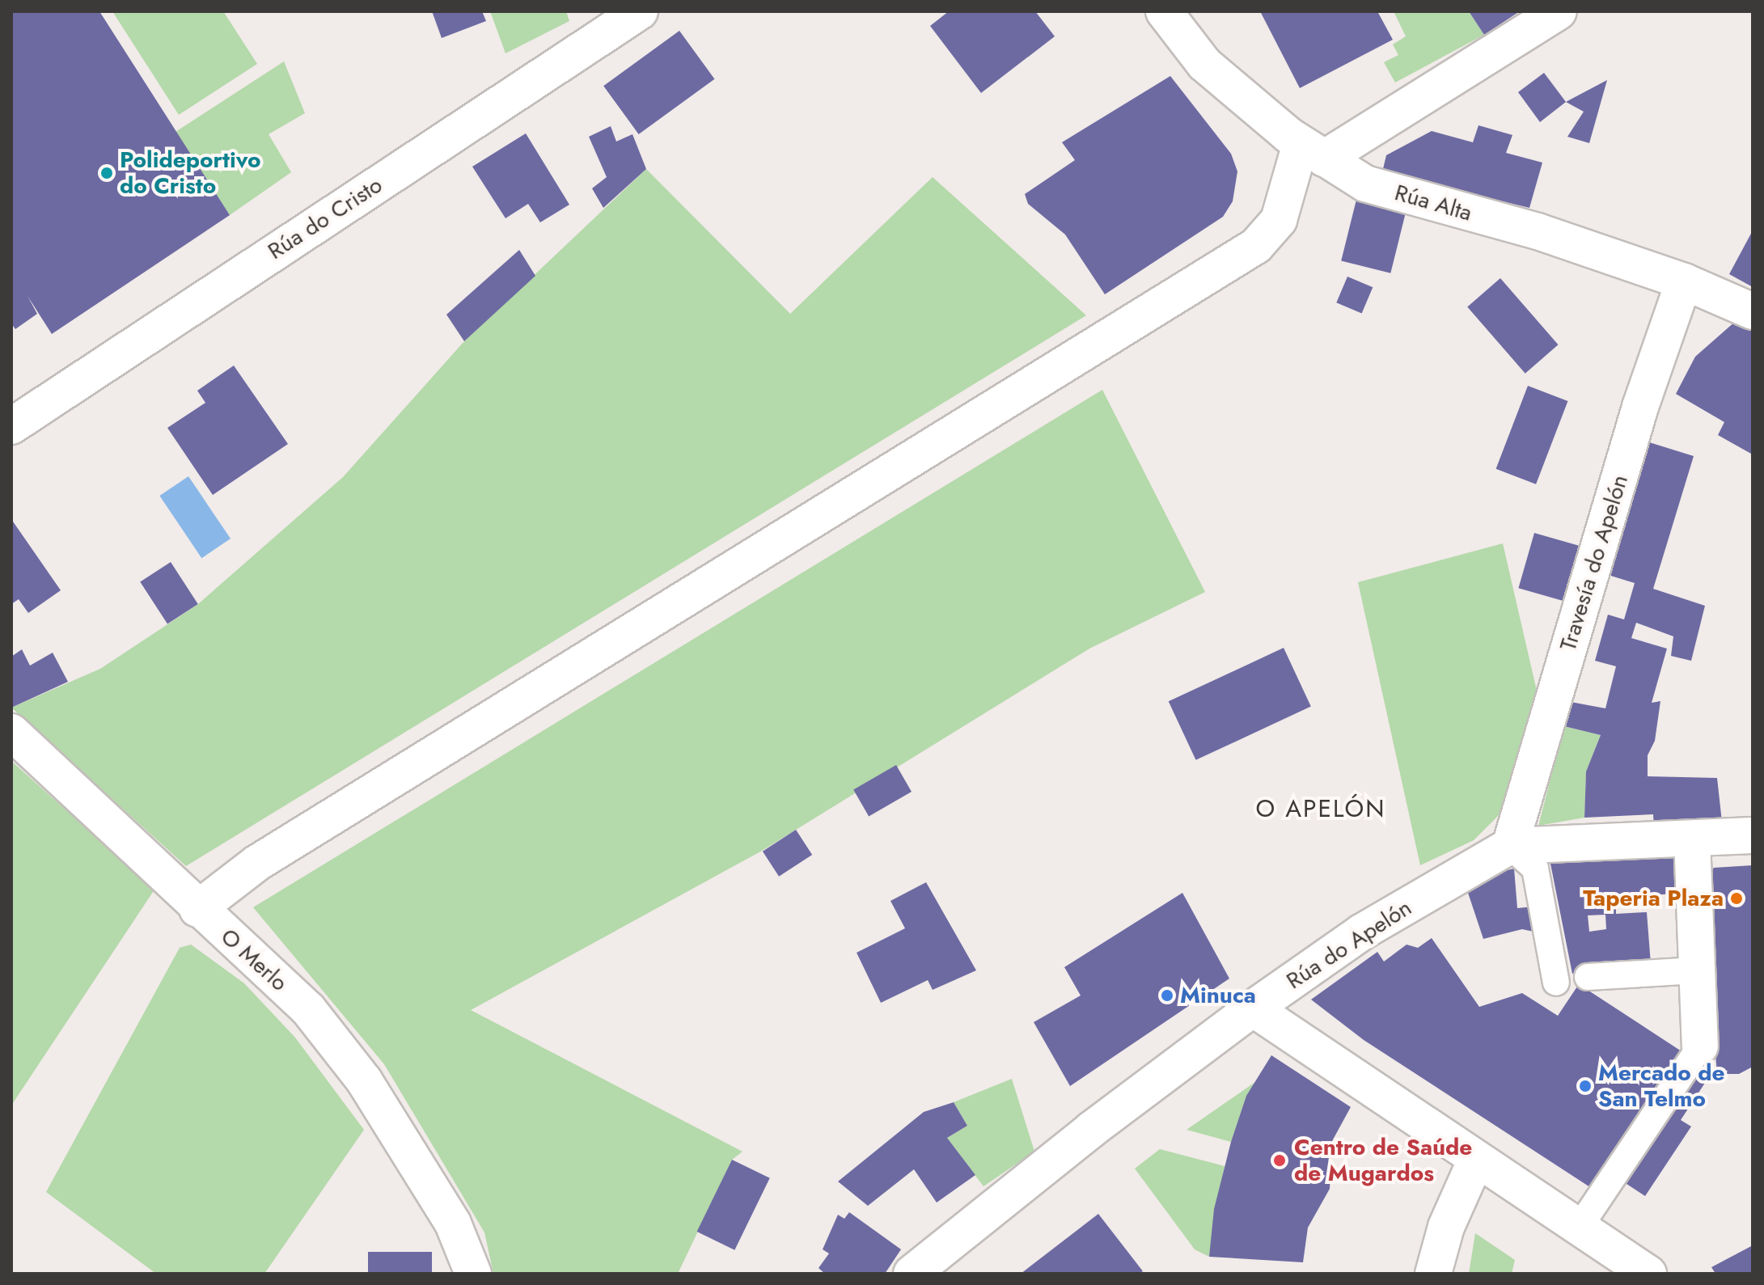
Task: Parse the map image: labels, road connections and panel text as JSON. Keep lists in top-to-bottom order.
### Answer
{
  "streets": {
    "street": [
      "Rúa Alta",
      "Rúa do Cristo",
      "Travesía do Apelón",
      "Rúa do Apelón",
      "O Merlo"
    ]
  },
  "crossings": [
    ["Rúa Alta", "Travesía do Apelón"],
    ["Travesía do Apelón", "Rúa do Apelón"]
  ],
  "districts": ["O APELÓN"],
  "places": [
    "Polideportivo do Cristo",
    "Taperia Plaza",
    "Minuca",
    "Mercado de San Telmo",
    "Centro de Saúde de Mugardos"
  ]
}
